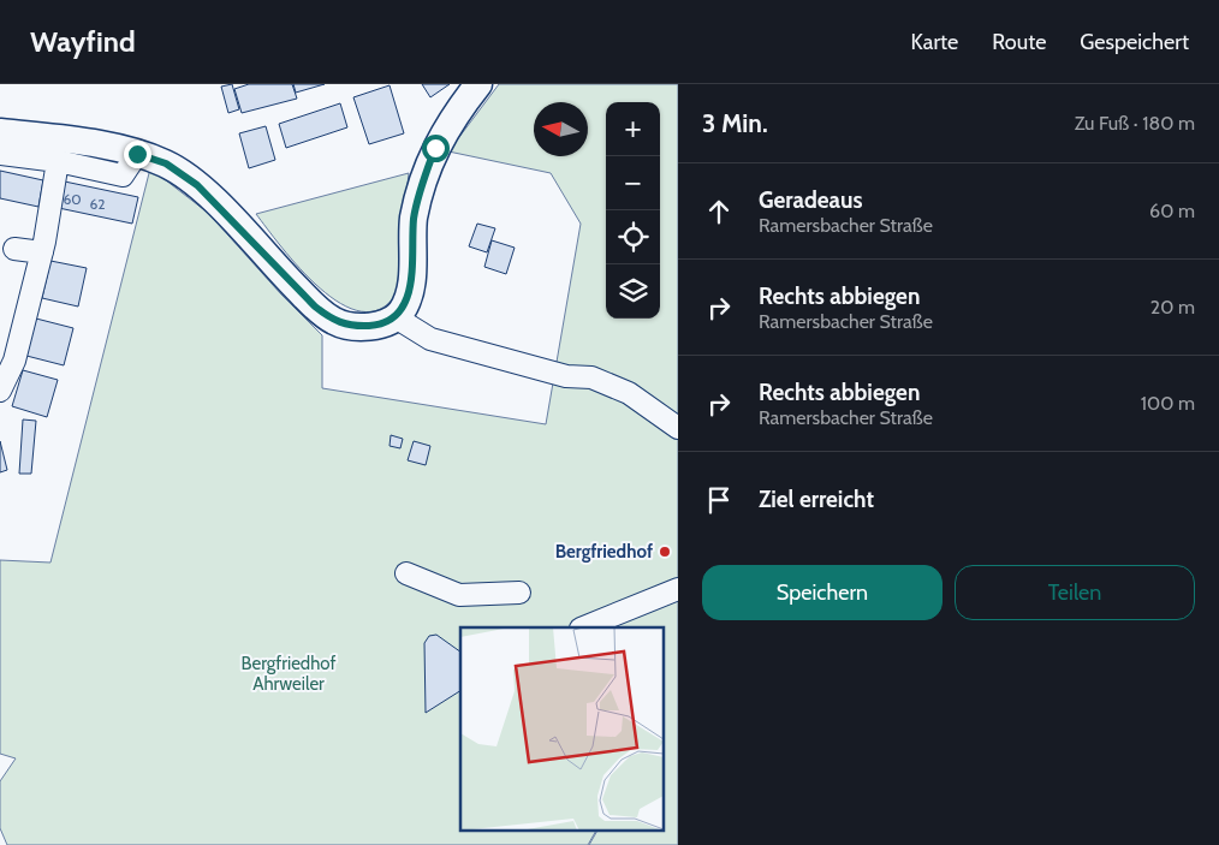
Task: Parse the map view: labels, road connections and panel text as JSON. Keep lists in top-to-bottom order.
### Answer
{
  "parks": ["Bergfriedhof Ahrweiler"],
  "places": ["Bergfriedhof"],
  "house_numbers": ["60", "62"],
  "north": "left",
  "page": {
    "header": "Wayfind",
    "nav": ["Karte", "Route", "Gespeichert"],
    "heading": ["3 Min.", "Zu Fuß · 180 m"],
    "map_buttons": ["+", "−"],
    "list": [
      ["Geradeaus", "Ramersbacher Straße", "60 m"],
      ["Rechts abbiegen", "Ramersbacher Straße", "20 m"],
      ["Rechts abbiegen", "Ramersbacher Straße", "100 m"],
      "Ziel erreicht"
    ],
    "buttons": ["Speichern", "Teilen"]
  }
}
